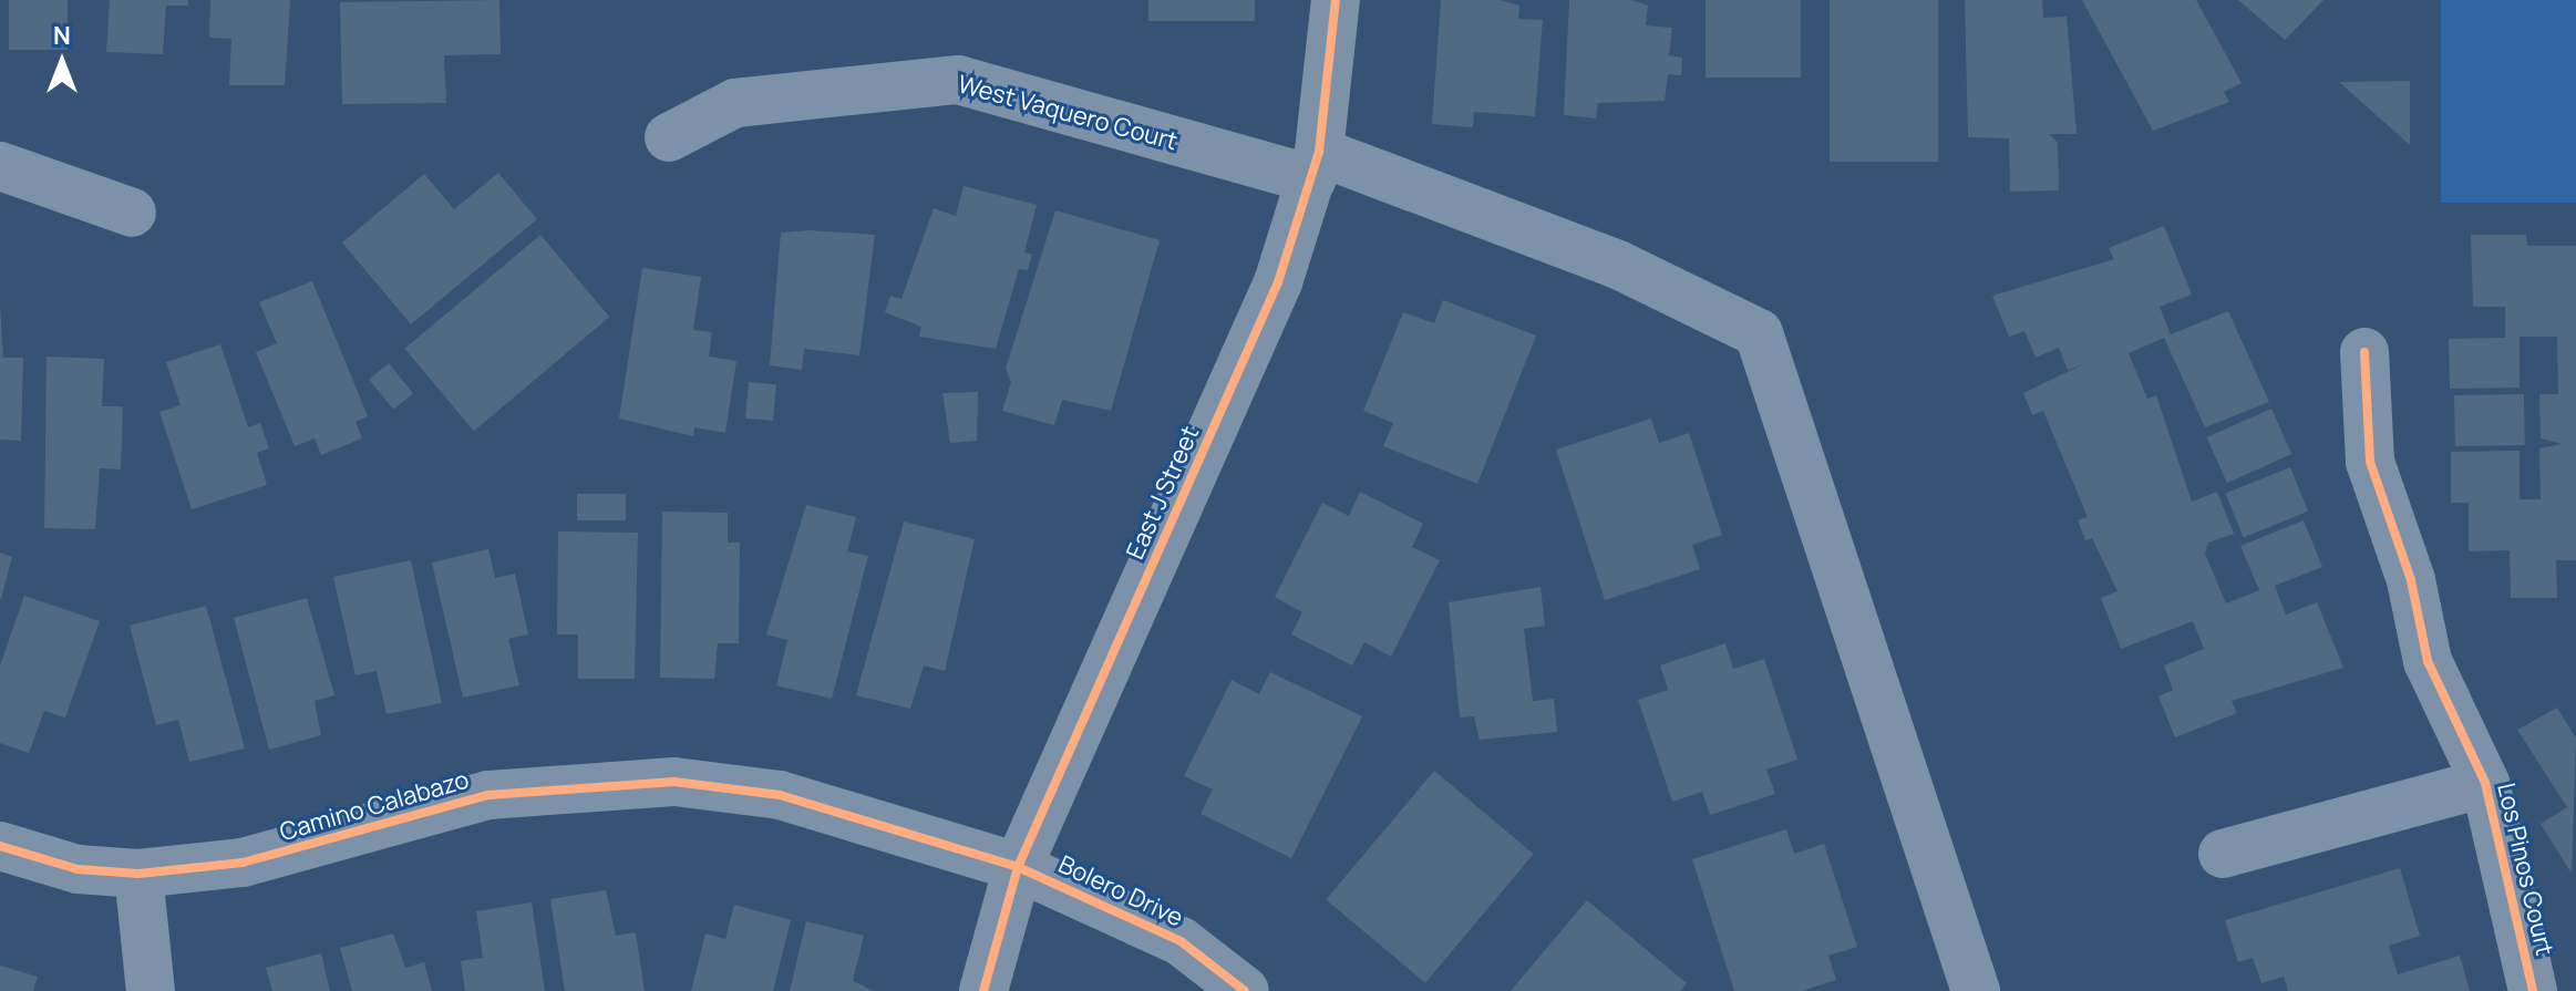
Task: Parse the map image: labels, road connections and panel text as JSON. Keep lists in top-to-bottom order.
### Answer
{
  "streets": {
    "street": [
      "West Vaquero Court",
      "East J Street",
      "Camino Calabazo",
      "Los Pinos Court",
      "Bolero Drive"
    ]
  },
  "crossings": [
    ["West Vaquero Court", "East J Street"],
    ["East J Street", "Camino Calabazo"],
    ["East J Street", "Bolero Drive"],
    ["Camino Calabazo", "Bolero Drive"]
  ],
  "north": "top"
}
